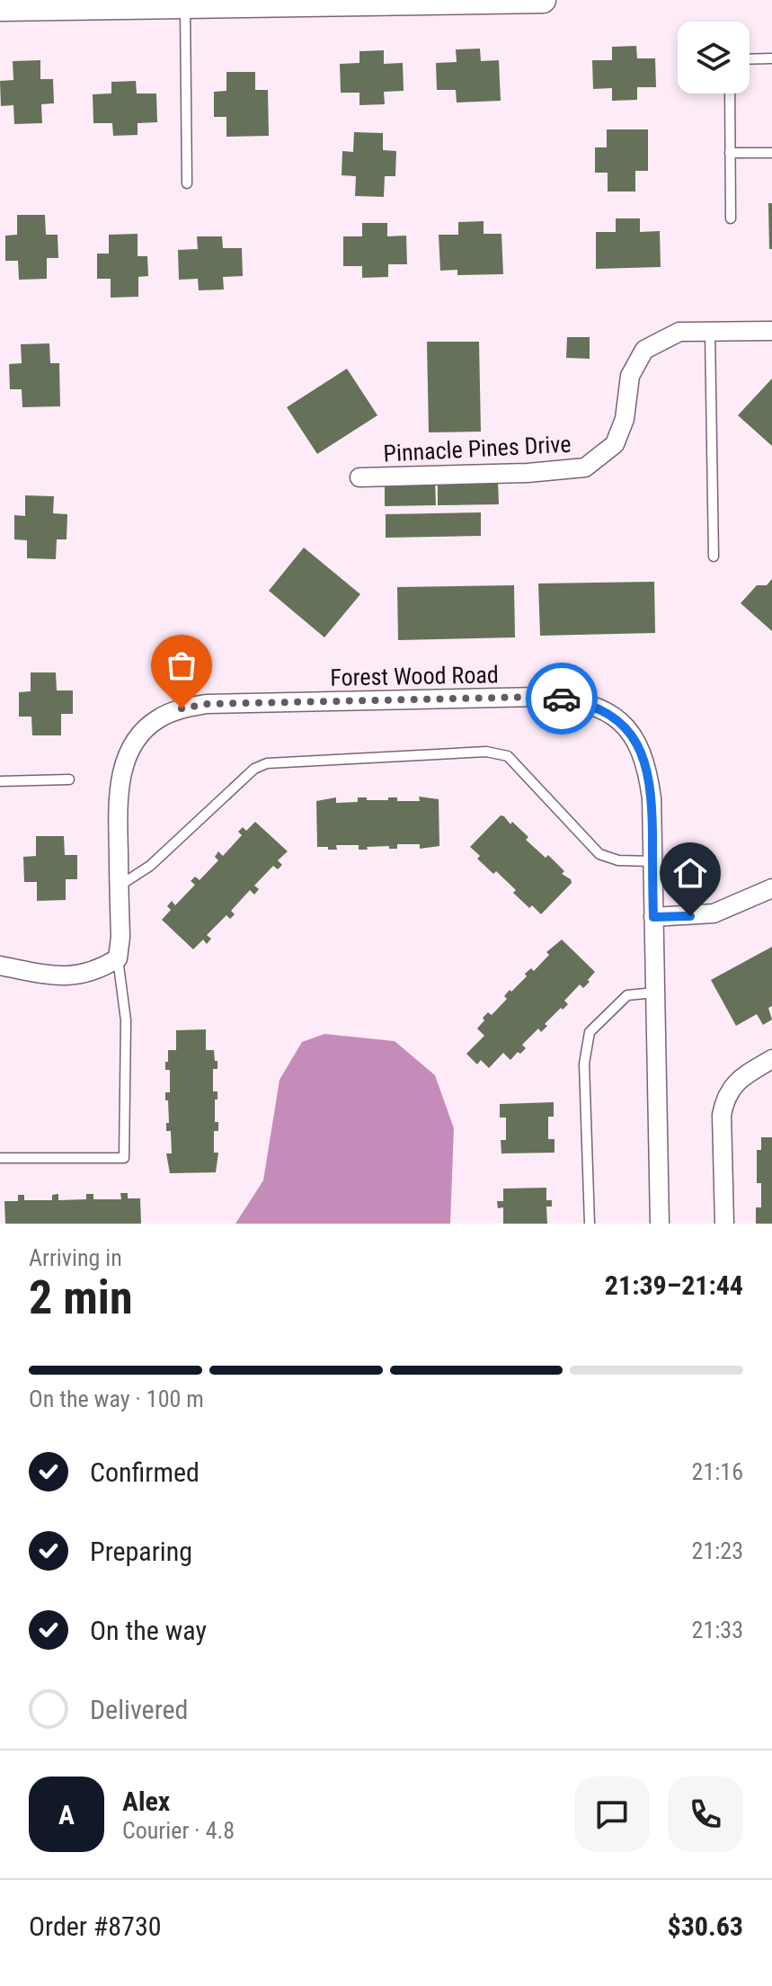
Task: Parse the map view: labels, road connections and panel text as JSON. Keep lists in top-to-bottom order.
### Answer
{
  "streets": {
    "street": ["Pinnacle Pines Drive", "Forest Wood Road"]
  },
  "page": {
    "heading": ["2 min", "Arriving in", "21:39–21:44"],
    "panel": [
      "Alex",
      "Courier · 4.8",
      "Order #8730",
      "$30.63"
    ],
    "bar": "On the way · 100 m",
    "list": [
      ["Confirmed", "21:16"],
      ["Preparing", "21:23"],
      ["On the way", "21:33"],
      "Delivered"
    ],
    "round": "A"
  }
}
